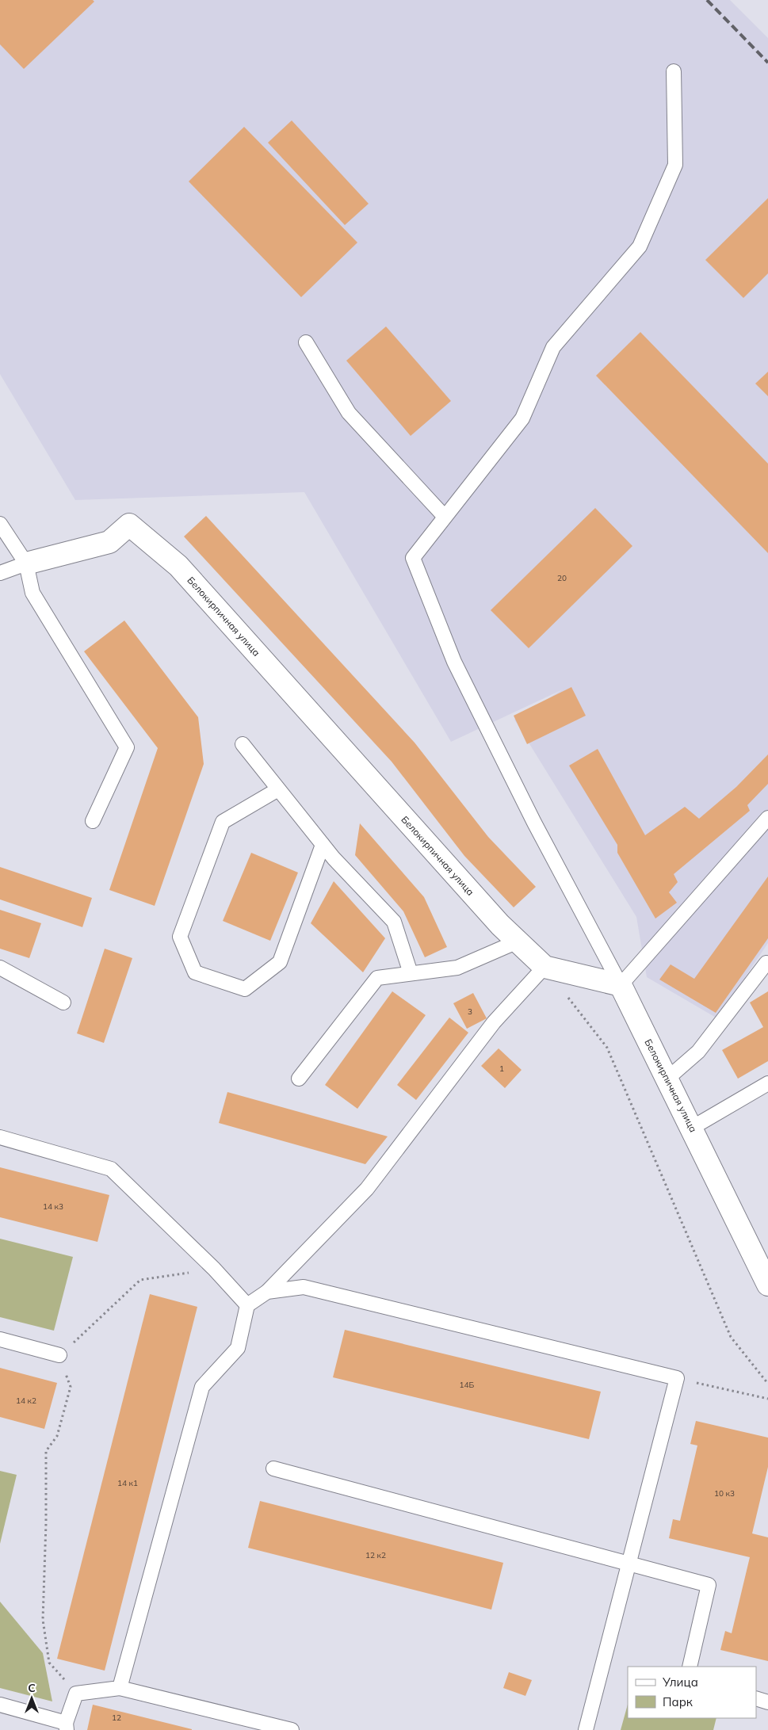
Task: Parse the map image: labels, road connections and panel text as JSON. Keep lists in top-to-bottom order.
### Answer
{
  "streets": {
    "street": ["Белокирпичная улица"]
  },
  "house_numbers": [
    "20",
    "3",
    "1",
    "14 к3",
    "14Б",
    "14 к2",
    "14 к1",
    "10 к3",
    "12 к2",
    "12"
  ],
  "legend": ["Улица", "Парк"],
  "north": "top"
}
